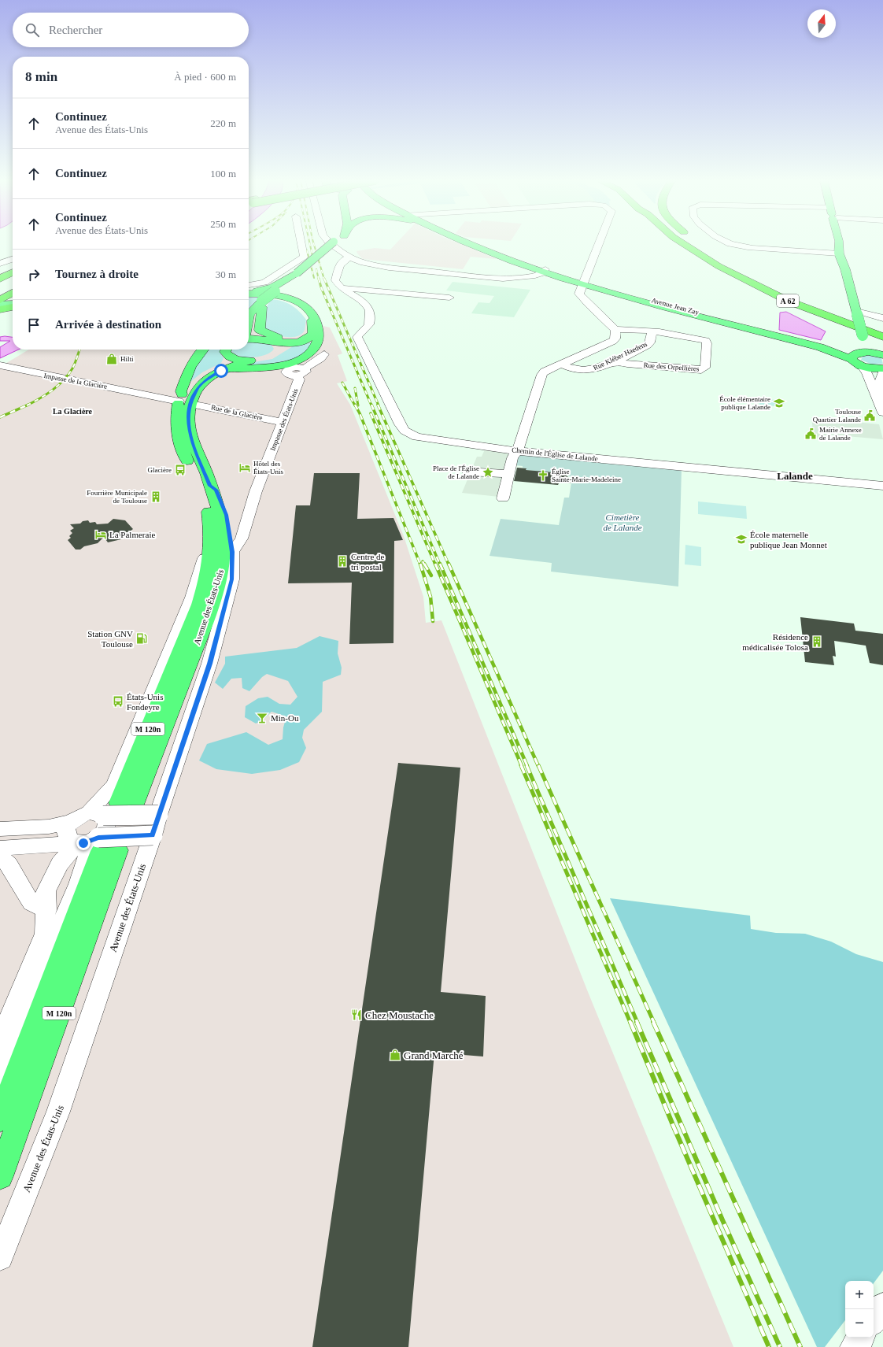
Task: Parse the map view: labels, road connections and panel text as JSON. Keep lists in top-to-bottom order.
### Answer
{
  "streets": {
    "highway": ["A 62"],
    "main road": ["Avenue Jean Zay", "Avenue des États-Unis", "M 120n"],
    "street": [
      "Rue Kléber Haedens",
      "Rue des Orpellières",
      "Impasse de la Glacière",
      "Rue de la Glacière",
      "Impasse des États-Unis",
      "Chemin de l'Église de Lalande"
    ]
  },
  "crossings": [
    ["Rue Kléber Haedens", "Rue des Orpellières"],
    ["Impasse de la Glacière", "Avenue des États-Unis"],
    ["Rue de la Glacière", "Impasse des États-Unis"],
    ["Rue de la Glacière", "Avenue des États-Unis"],
    ["Impasse des États-Unis", "Avenue des États-Unis"],
    ["Avenue des États-Unis", "M 120n"]
  ],
  "districts": ["La Glacière", "Lalande"],
  "parks": ["Cimetière de Lalande"],
  "places": {
    "shop": ["Hilti", "Grand Marché"],
    "school or university": ["École élémentaire publique Lalande", "École maternelle publique Jean Monnet"],
    "public building": ["Toulouse Quartier Lalande", "Mairie Annexe de Lalande"],
    "hotel": ["Hôtel des États-Unis", "La Palmeraie"],
    "bus stop": ["Glacière", "États-Unis Fondeyre"],
    "place": ["Place de l'Église de Lalande"],
    "church": ["Église Sainte-Marie-Madeleine"],
    "building": ["Fourrière Municipale de Toulouse", "Centre de tri postal", "Résidence médicalisée Tolosa"],
    "fuel station": ["Station GNV Toulouse"],
    "bar": ["Min-Ou"],
    "restaurant": ["Chez Moustache"]
  },
  "north": "top",
  "page": {
    "search": "Rechercher",
    "heading": ["8 min", "À pied · 600 m"],
    "list": [
      ["Continuez", "Avenue des États-Unis", "220 m"],
      ["Continuez", "100 m"],
      ["Continuez", "Avenue des États-Unis", "250 m"],
      ["Tournez à droite", "30 m"],
      "Arrivée à destination"
    ],
    "map_buttons": ["+", "−"]
  }
}
